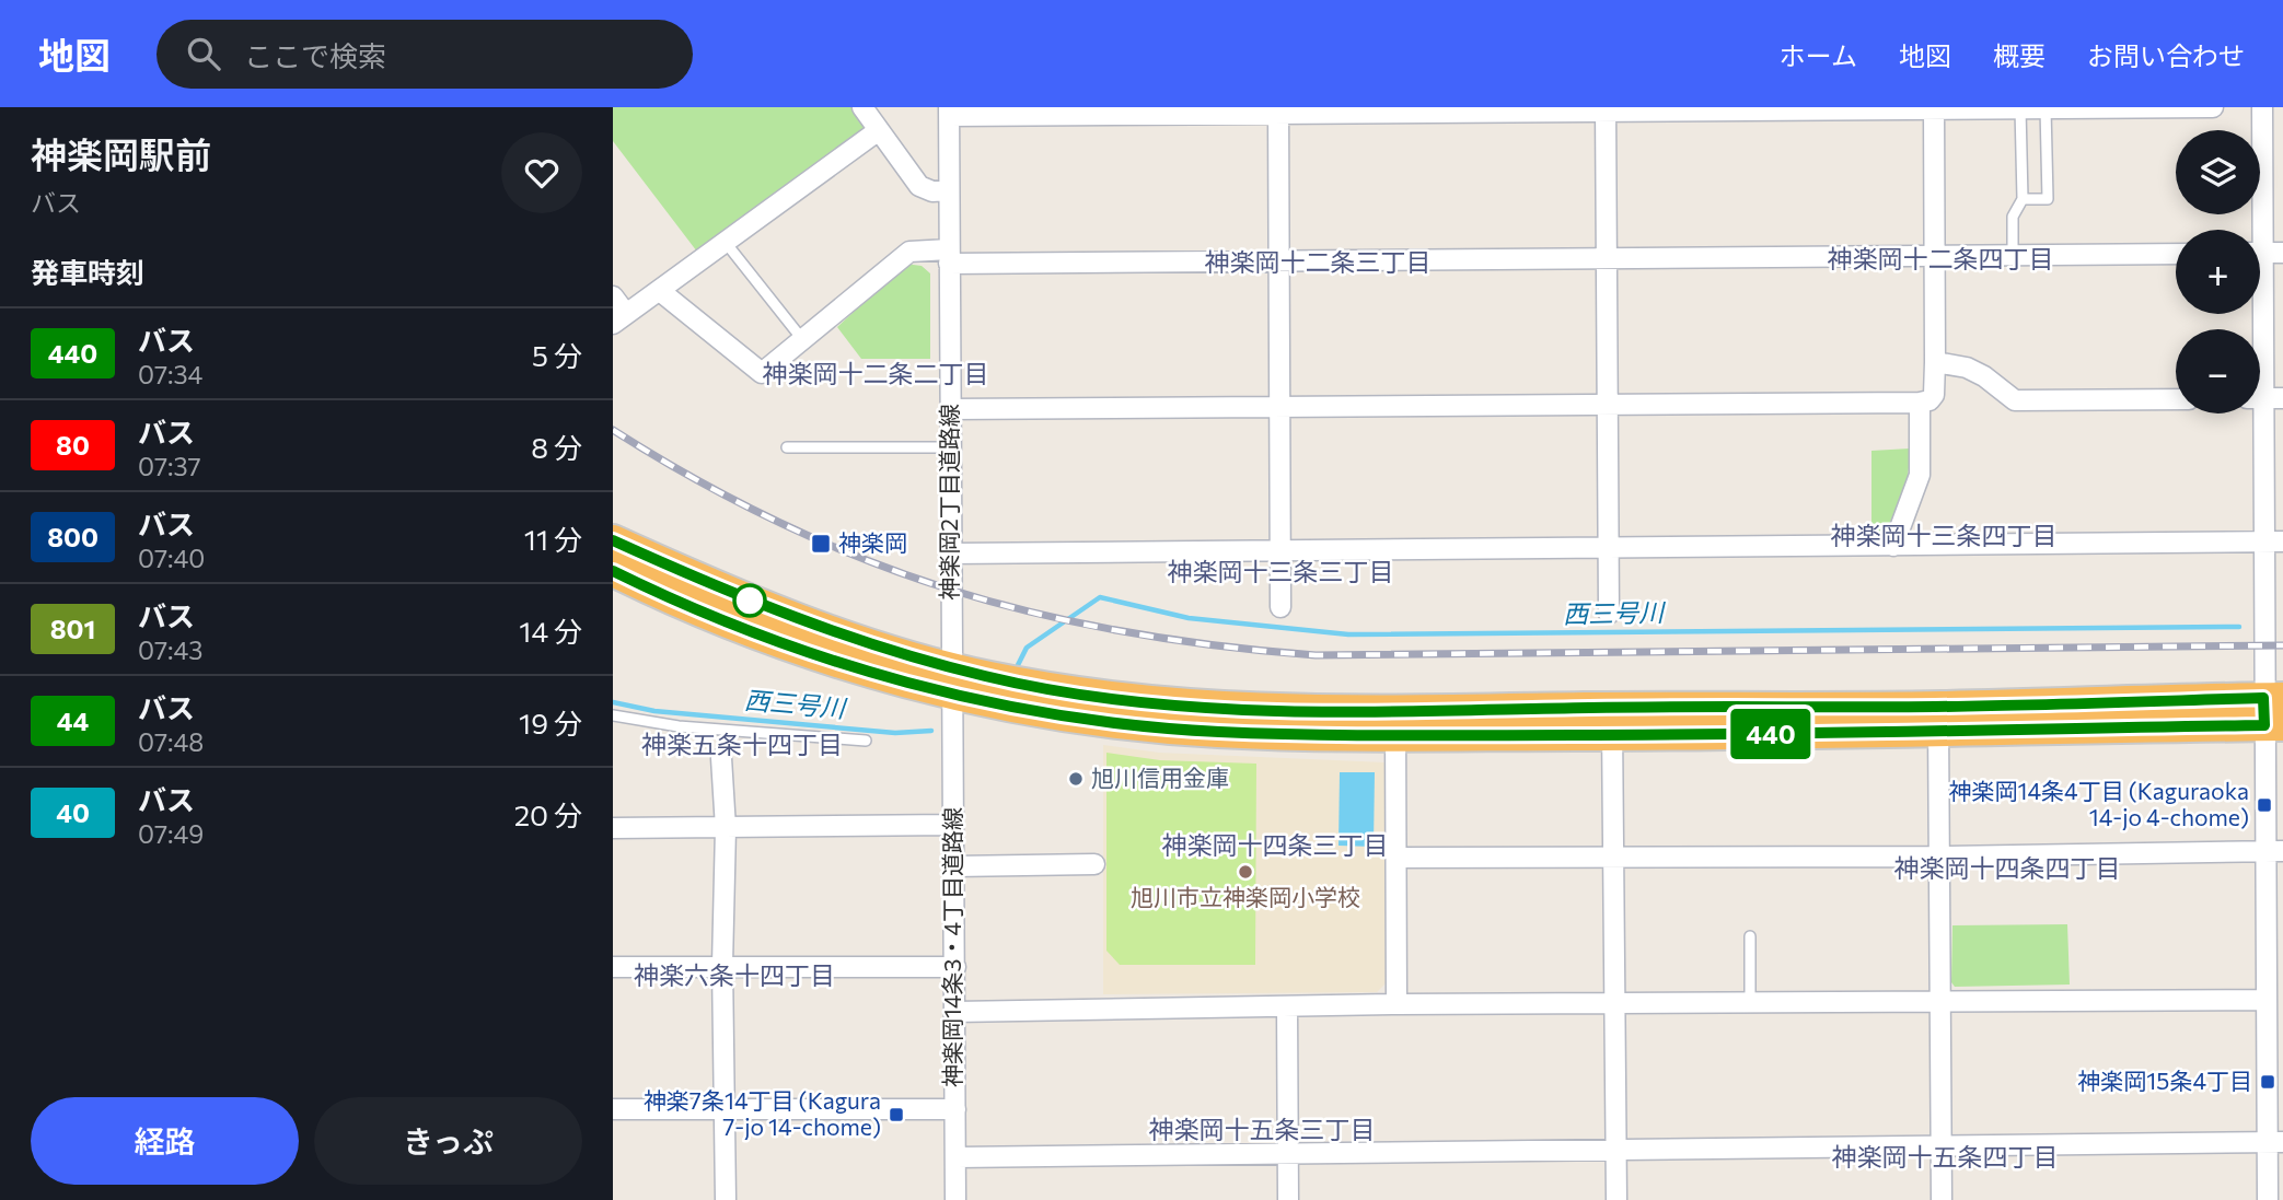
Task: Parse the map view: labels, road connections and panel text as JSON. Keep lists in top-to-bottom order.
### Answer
{
  "streets": {
    "street": ["神楽岡2丁目道路線", "神楽岡14条3・4丁目道路線"]
  },
  "crossings": [
    ["神楽岡2丁目道路線", "神楽岡14条3・4丁目道路線"]
  ],
  "districts": [
    "神楽岡十二条四丁目",
    "神楽岡十二条三丁目",
    "神楽岡十二条二丁目",
    "神楽岡十三条四丁目",
    "神楽岡十三条三丁目",
    "神楽五条十四丁目",
    "神楽岡十四条三丁目",
    "神楽岡十四条四丁目",
    "神楽六条十四丁目",
    "神楽岡十五条三丁目",
    "神楽岡十五条四丁目"
  ],
  "water": ["西三号川"],
  "places": {
    "transit": [
      "神楽岡",
      "神楽岡14条4丁目 (Kaguraoka 14-jo 4-chome)",
      "神楽岡15条4丁目",
      "神楽7条14丁目 (Kagura 7-jo 14-chome)"
    ],
    "other": ["旭川信用金庫", "旭川市立神楽岡小学校"]
  },
  "lines": ["bus line 440"],
  "page": {
    "header": "地図",
    "search": "ここで検索",
    "nav": [
      "ホーム",
      "地図",
      "概要",
      "お問い合わせ"
    ],
    "heading": [
      ["神楽岡駅前", "バス"],
      "発車時刻"
    ],
    "on_map": "440",
    "map_buttons": ["+", "−"],
    "list": [
      {
        "mark": "440",
        "name": "バス",
        "note": "07:34",
        "value": "5 分"
      },
      {
        "mark": "80",
        "name": "バス",
        "note": "07:37",
        "value": "8 分"
      },
      {
        "mark": "800",
        "name": "バス",
        "note": "07:40",
        "value": "11 分"
      },
      {
        "mark": "801",
        "name": "バス",
        "note": "07:43",
        "value": "14 分"
      },
      {
        "mark": "44",
        "name": "バス",
        "note": "07:48",
        "value": "19 分"
      },
      {
        "mark": "40",
        "name": "バス",
        "note": "07:49",
        "value": "20 分"
      }
    ],
    "buttons": ["経路", "きっぷ"]
  }
}
